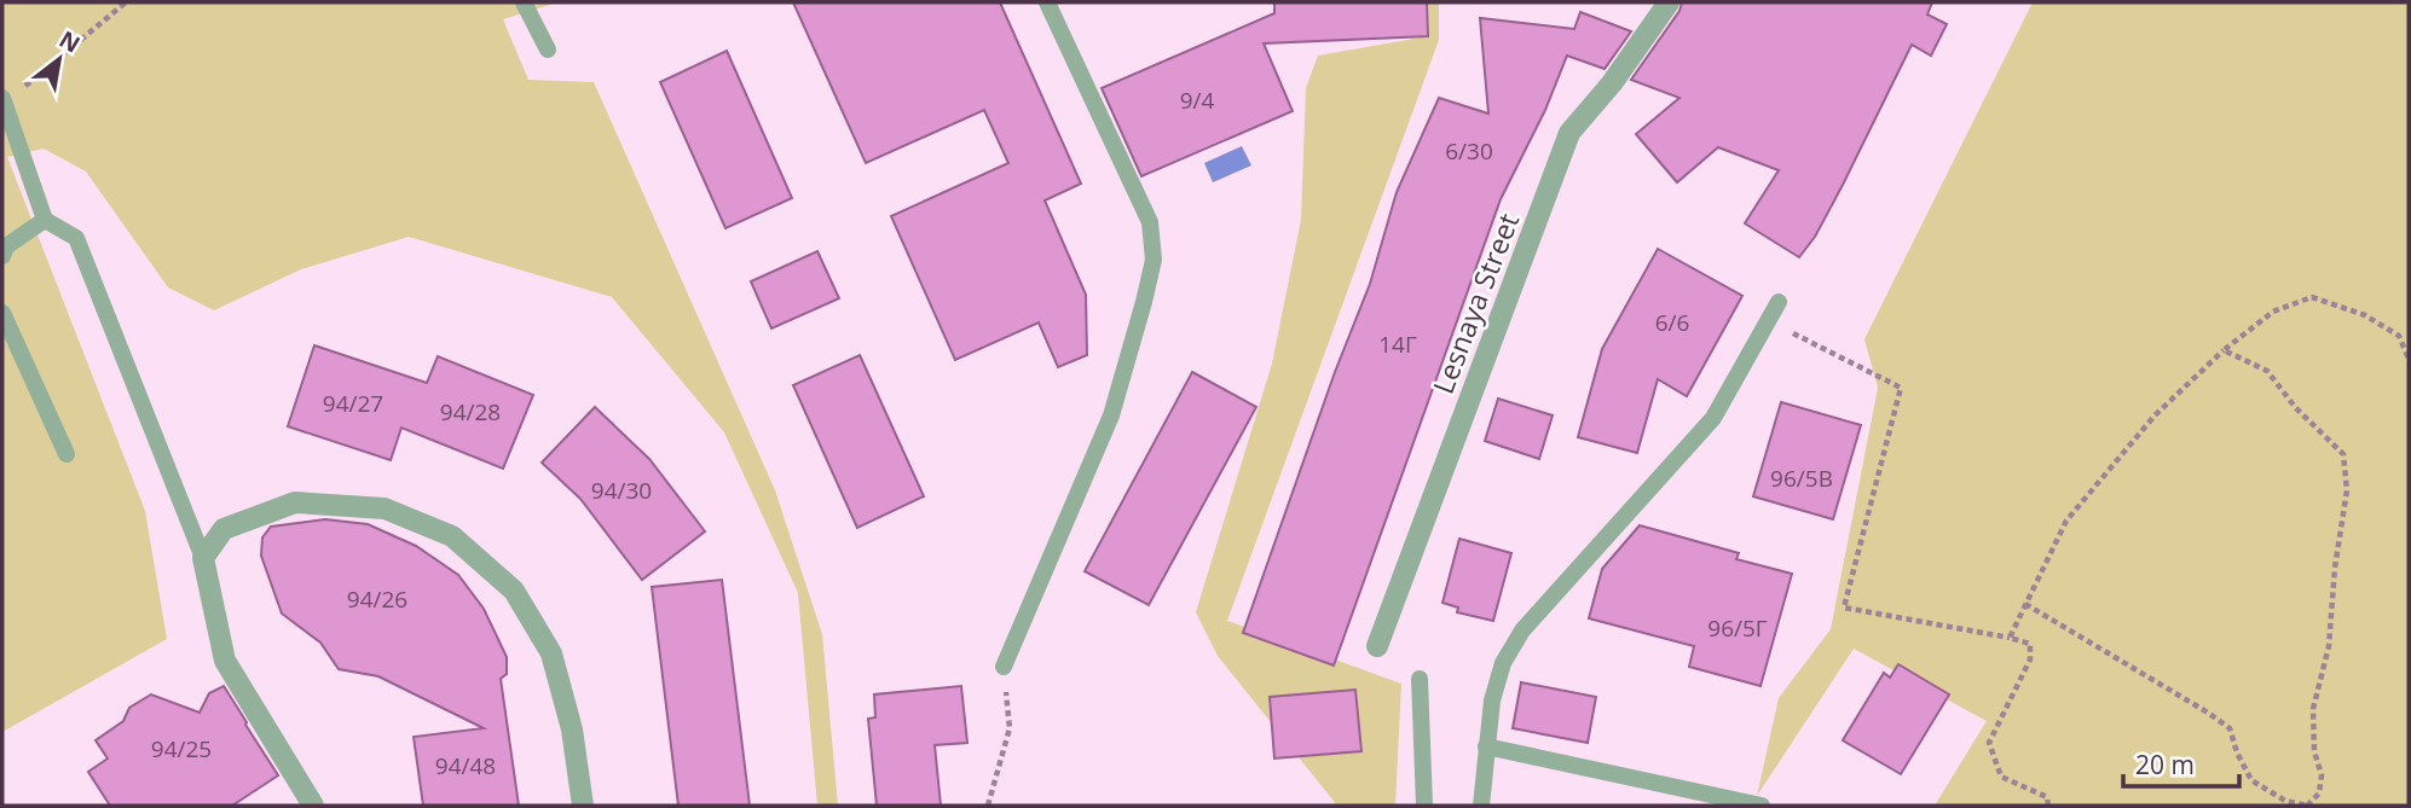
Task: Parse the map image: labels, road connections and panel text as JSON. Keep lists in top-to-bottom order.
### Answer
{
  "streets": {
    "street": ["Lesnaya Street"]
  },
  "house_numbers": [
    "9/4",
    "6/30",
    "6/6",
    "14Г",
    "94/27",
    "94/28",
    "96/5В",
    "94/30",
    "94/26",
    "96/5Г",
    "94/25",
    "94/48"
  ],
  "scale_bar": "20 m",
  "north": "top right"
}
